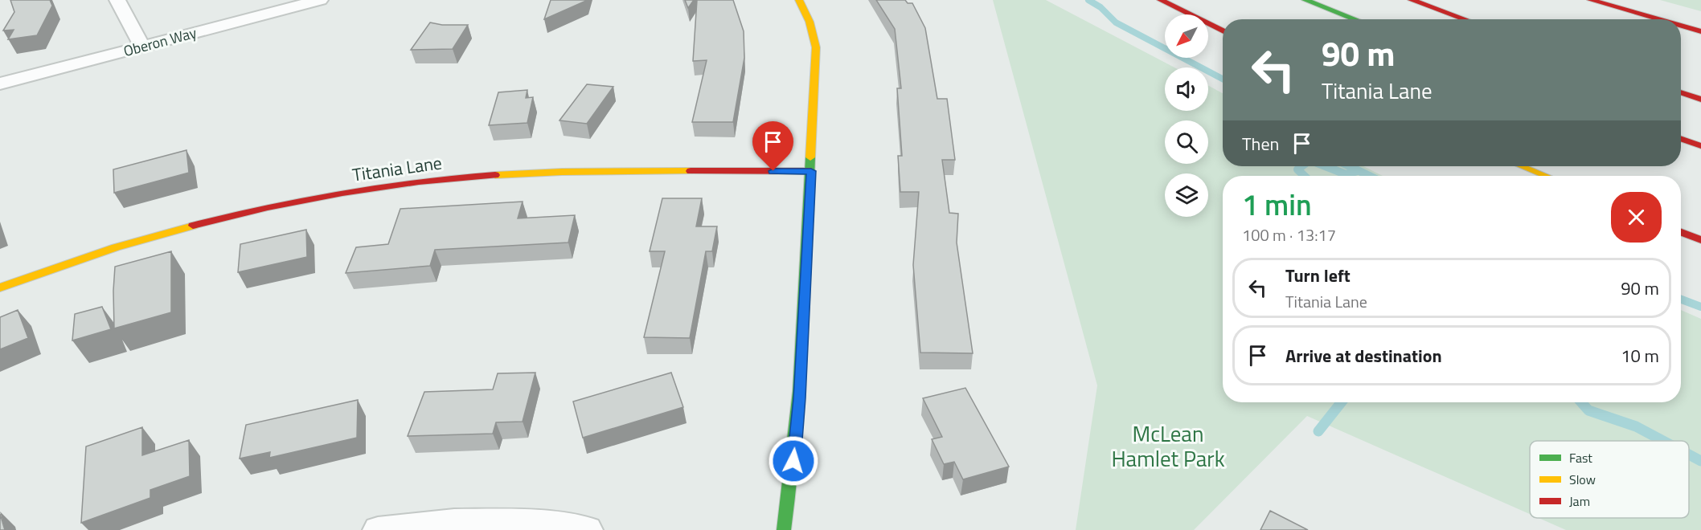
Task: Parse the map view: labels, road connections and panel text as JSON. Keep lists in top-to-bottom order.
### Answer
{
  "streets": {
    "main road": ["Titania Lane"],
    "street": ["Oberon Way"]
  },
  "parks": ["McLean Hamlet Park"],
  "legend": ["Fast", "Slow", "Jam"],
  "north": "bottom left",
  "page": {
    "turn": ["90 m", "Titania Lane"],
    "then": "Then",
    "heading": ["1 min", "100 m · 13:17"],
    "list": [
      {
        "name": "Turn left",
        "note": "Titania Lane",
        "value": "90 m"
      },
      {
        "name": "Arrive at destination",
        "value": "10 m"
      }
    ]
  }
}
